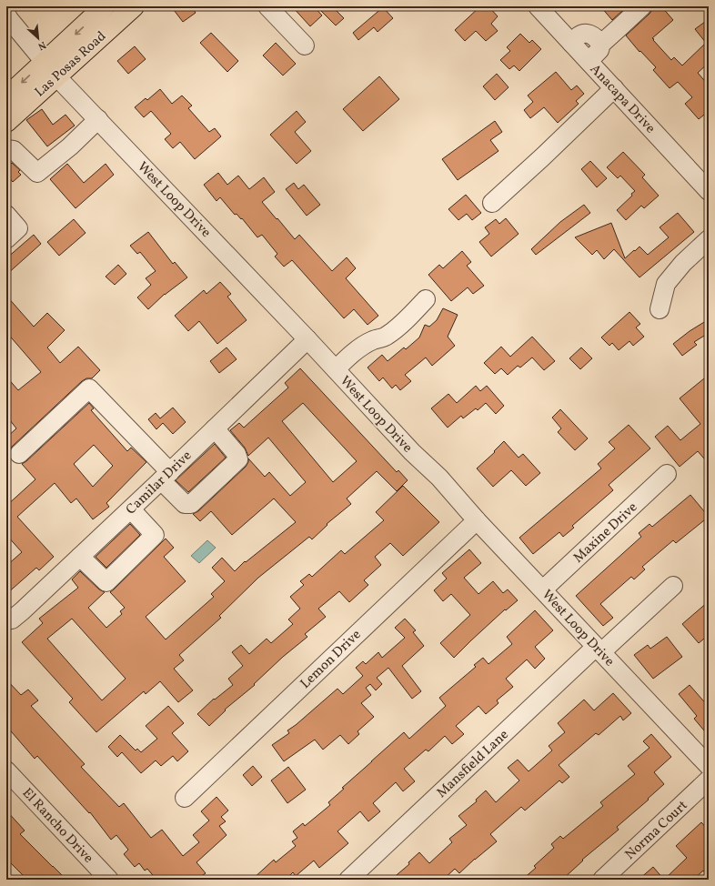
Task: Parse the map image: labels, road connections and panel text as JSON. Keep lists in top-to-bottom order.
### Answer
{
  "streets": {
    "main road": ["Las Posas Road"],
    "street": [
      "Anacapa Drive",
      "West Loop Drive",
      "Camilar Drive",
      "Maxine Drive",
      "Lemon Drive",
      "Mansfield Lane",
      "El Rancho Drive",
      "Norma Court"
    ]
  },
  "crossings": [
    ["Las Posas Road", "West Loop Drive"],
    ["West Loop Drive", "Camilar Drive"],
    ["West Loop Drive", "Maxine Drive"],
    ["West Loop Drive", "Lemon Drive"],
    ["West Loop Drive", "Mansfield Lane"]
  ],
  "north": "bottom right"
}
